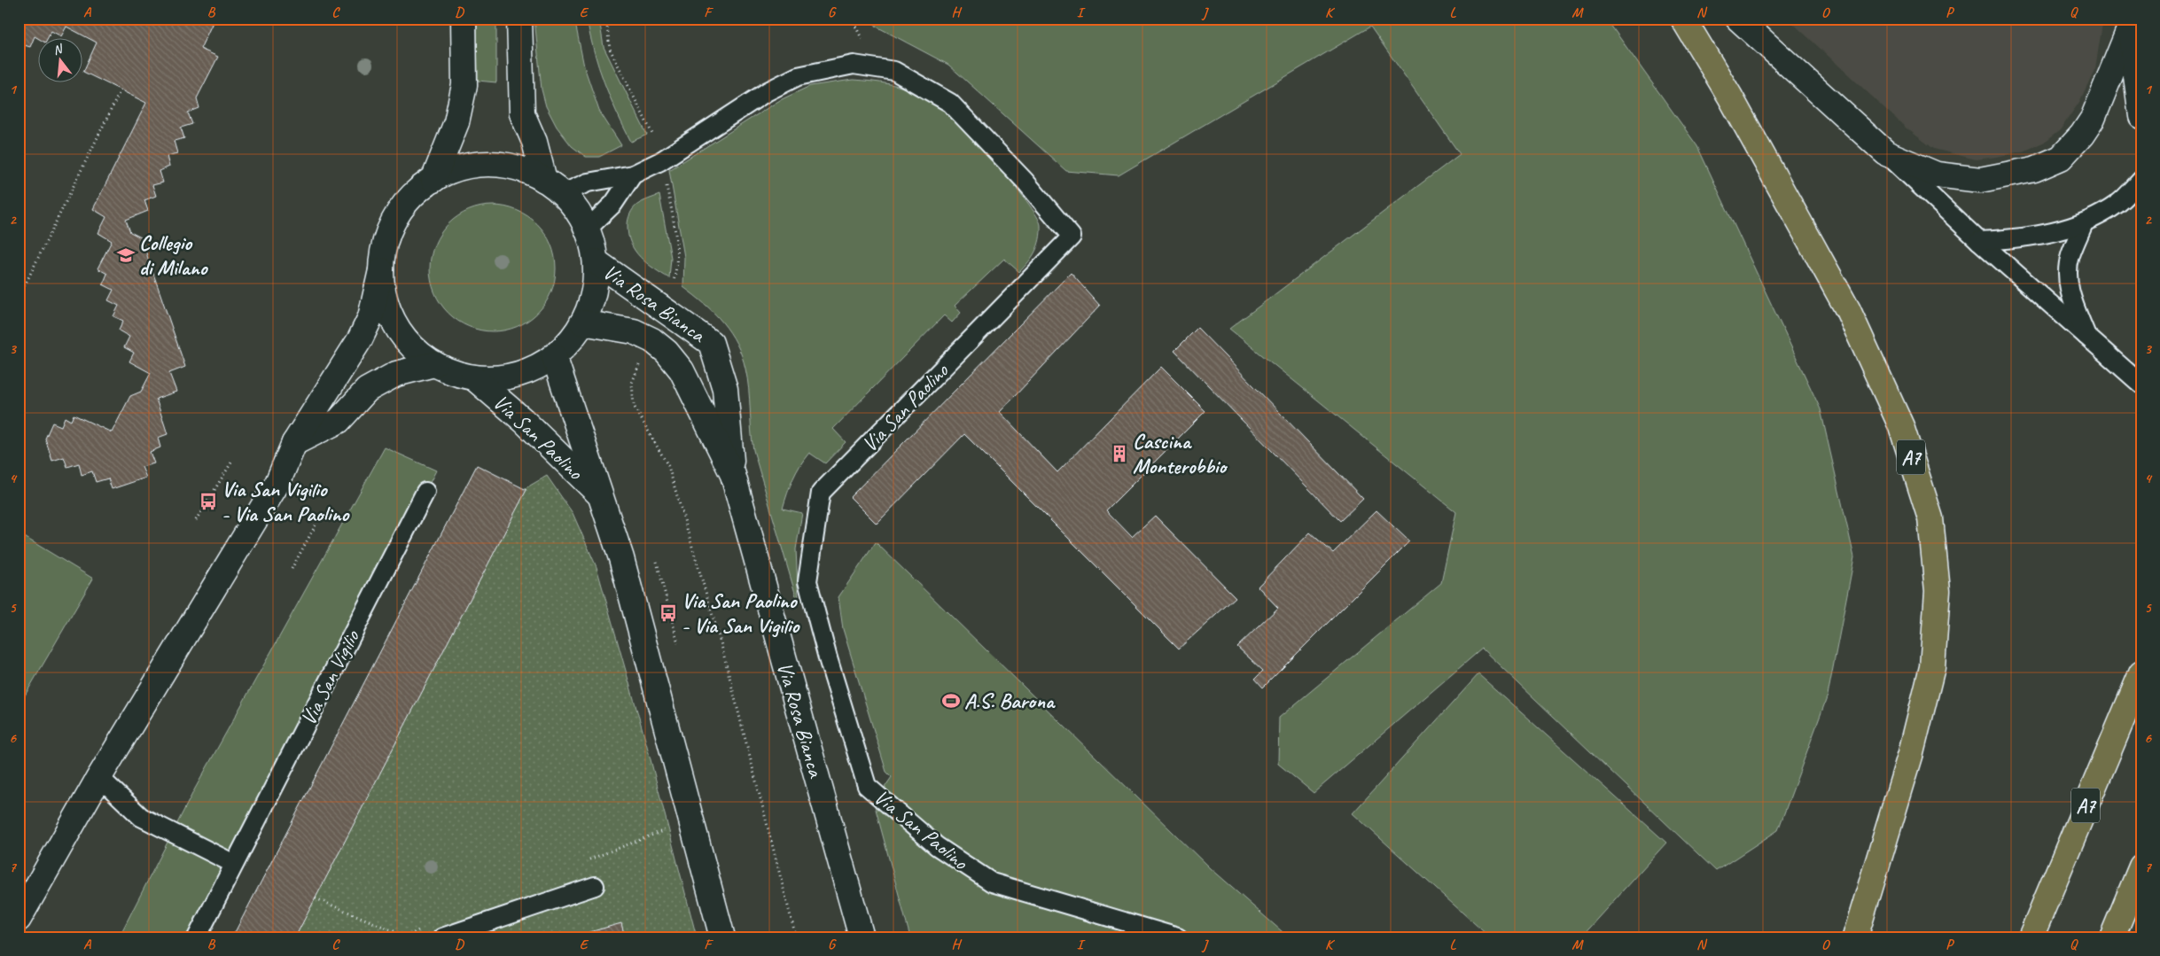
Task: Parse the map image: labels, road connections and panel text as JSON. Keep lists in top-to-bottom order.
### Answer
{
  "streets": {
    "highway": ["A7"],
    "street": ["Via Rosa Bianca", "Via San Paolino"],
    "lane": ["Via San Vigilio"]
  },
  "places": {
    "school or university": ["Collegio di Milano"],
    "building": ["Cascina Monterobbio"],
    "bus stop": ["Via San Vigilio - Via San Paolino", "Via San Paolino - Via San Vigilio"],
    "sports": ["A.S. Barona"]
  },
  "north": "top",
  "grid": {
    "columns": [
      "A",
      "B",
      "C",
      "D",
      "E",
      "F",
      "G",
      "H",
      "I",
      "J",
      "K",
      "L",
      "M",
      "N",
      "O",
      "P",
      "Q"
    ],
    "rows": [
      "1",
      "2",
      "3",
      "4",
      "5",
      "6",
      "7"
    ]
  }
}
